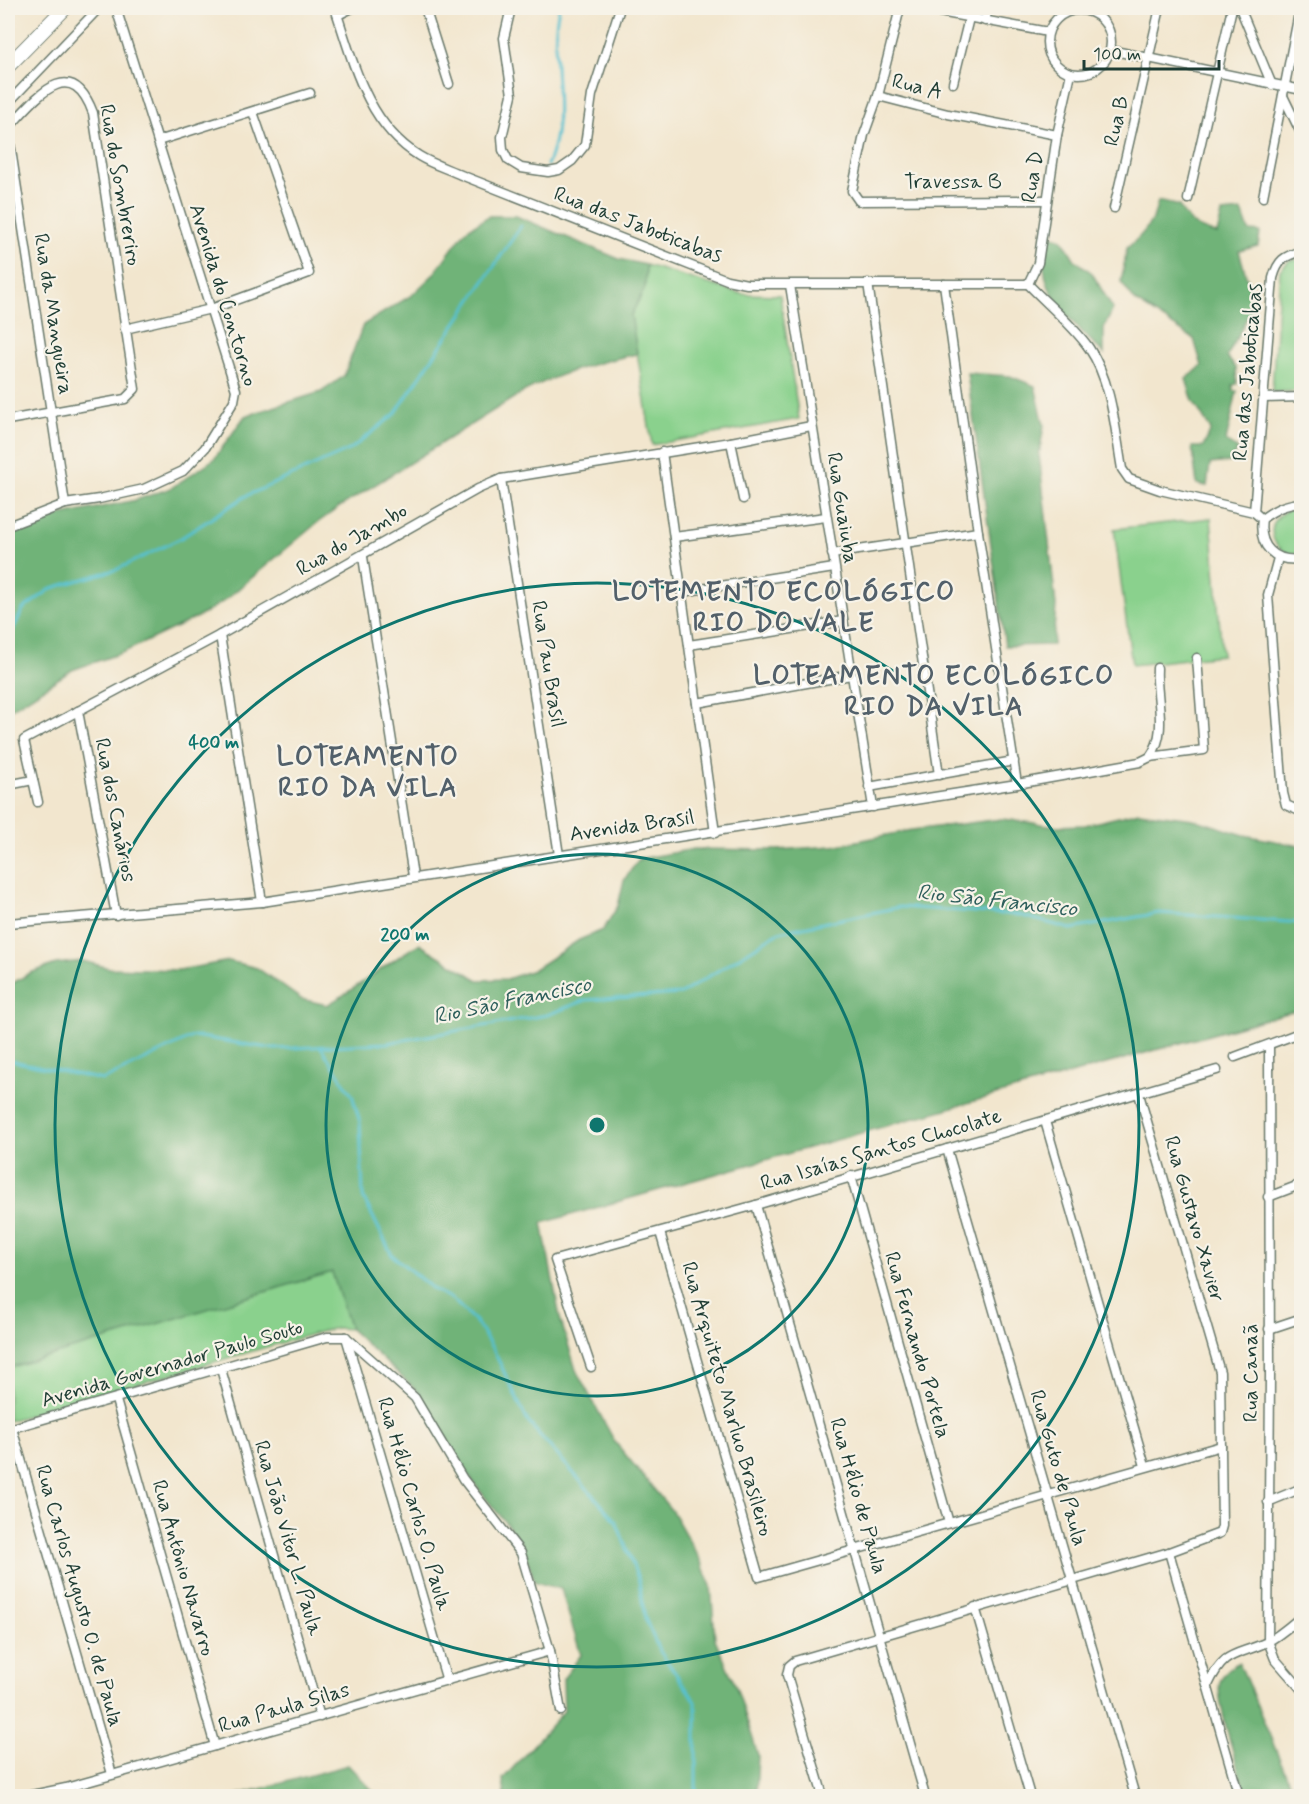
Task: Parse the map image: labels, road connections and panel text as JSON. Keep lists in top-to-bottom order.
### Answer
{
  "streets": {
    "street": [
      "Rua A",
      "Rua B",
      "Rua D",
      "Travessa B",
      "Rua do Sombreriro",
      "Rua das Jaboticabas",
      "Avenida do Contorno",
      "Rua da Mangueira",
      "Rua Guaiuba",
      "Rua do Jambo",
      "Rua Pau Brasil",
      "Rua dos Canários",
      "Avenida Brasil",
      "Rua Isaías Santos Chocolate",
      "Rua Gustavo Xavier",
      "Rua Fernando Portela",
      "Avenida Governador Paulo Souto",
      "Rua Canaã",
      "Rua Arquiteto Marluo Brasileiro",
      "Rua Guto de Paula",
      "Rua Hélio de Paula",
      "Rua Hélio Carlos O. Paula",
      "Rua João Vitor L. Paula",
      "Rua Antônio Navarro",
      "Rua Carlos Augusto O. de Paula",
      "Rua Paula Silas"
    ]
  },
  "crossings": [
    ["Rua A", "Rua D"],
    ["Rua A", "Travessa B"],
    ["Rua D", "Travessa B"],
    ["Rua D", "Rua das Jaboticabas"],
    ["Rua do Sombreriro", "Rua da Mangueira"],
    ["Rua das Jaboticabas", "Rua Guaiuba"],
    ["Avenida do Contorno", "Rua da Mangueira"],
    ["Rua Guaiuba", "Rua do Jambo"],
    ["Rua Guaiuba", "Avenida Brasil"],
    ["Rua do Jambo", "Rua Pau Brasil"],
    ["Rua do Jambo", "Rua dos Canários"],
    ["Rua Pau Brasil", "Avenida Brasil"],
    ["Rua dos Canários", "Avenida Brasil"],
    ["Rua Isaías Santos Chocolate", "Rua Gustavo Xavier"],
    ["Rua Isaías Santos Chocolate", "Rua Fernando Portela"],
    ["Rua Isaías Santos Chocolate", "Rua Arquiteto Marluo Brasileiro"],
    ["Rua Isaías Santos Chocolate", "Rua Guto de Paula"],
    ["Rua Isaías Santos Chocolate", "Rua Hélio de Paula"],
    ["Avenida Governador Paulo Souto", "Rua Hélio Carlos O. Paula"],
    ["Avenida Governador Paulo Souto", "Rua João Vitor L. Paula"],
    ["Avenida Governador Paulo Souto", "Rua Antônio Navarro"],
    ["Avenida Governador Paulo Souto", "Rua Carlos Augusto O. de Paula"],
    ["Rua Arquiteto Marluo Brasileiro", "Rua Hélio de Paula"],
    ["Rua Hélio Carlos O. Paula", "Rua Paula Silas"],
    ["Rua João Vitor L. Paula", "Rua Paula Silas"],
    ["Rua Antônio Navarro", "Rua Paula Silas"],
    ["Rua Carlos Augusto O. de Paula", "Rua Paula Silas"]
  ],
  "districts": ["LOTEMENTO ECOLÓGICO RIO DO VALE", "LOTEAMENTO ECOLÓGICO RIO DA VILA", "LOTEAMENTO RIO DA VILA"],
  "water": ["Rio São Francisco"],
  "scale_bar": "100 m",
  "rings": ["400 m", "200 m"]
}
